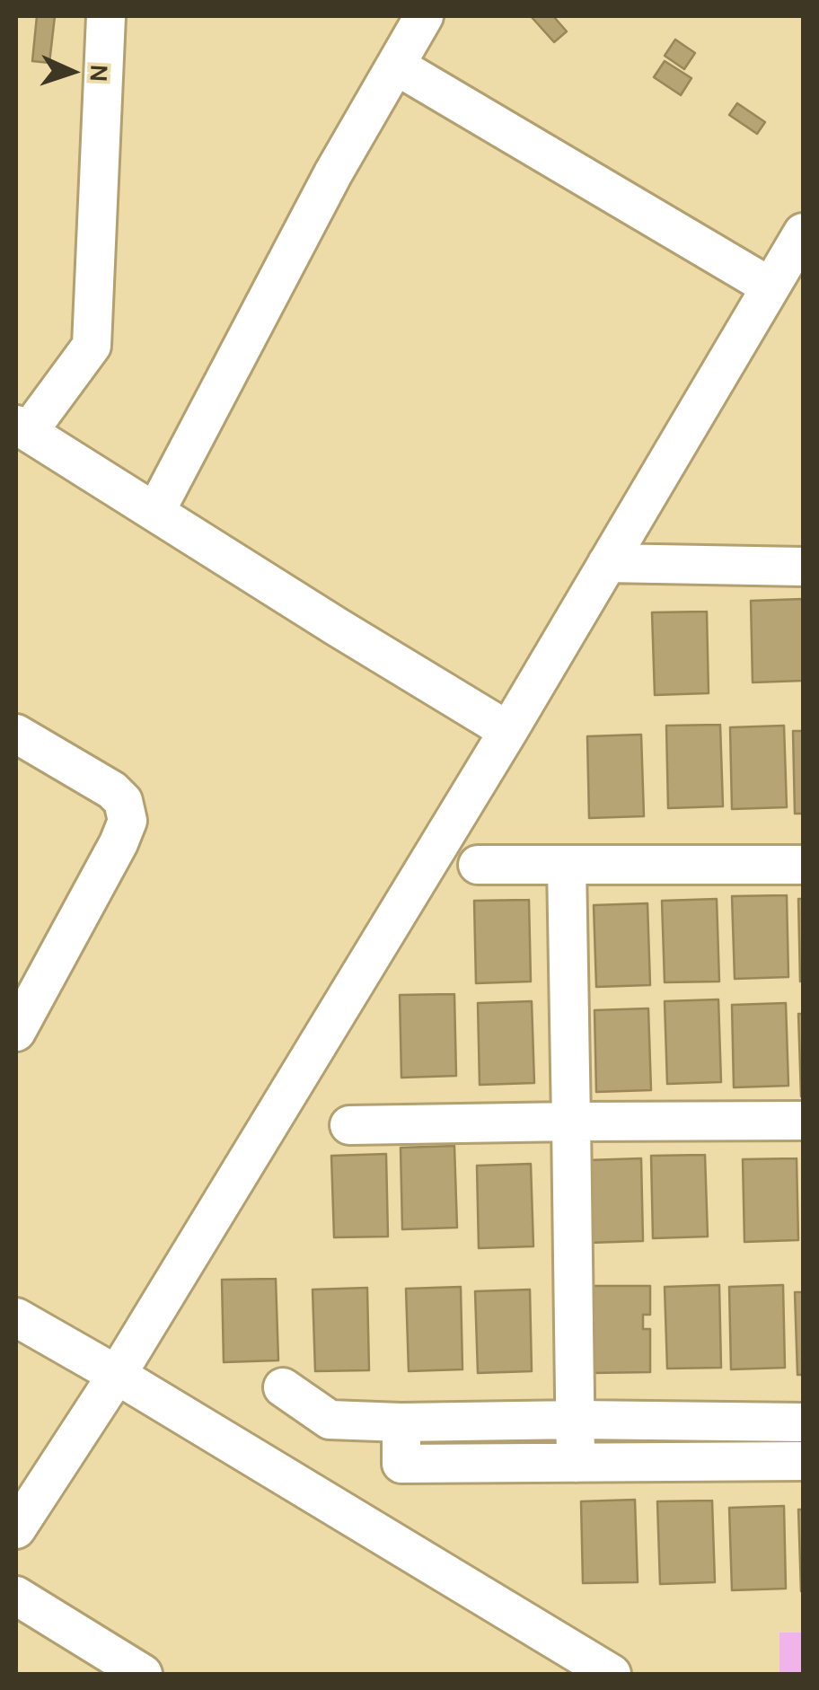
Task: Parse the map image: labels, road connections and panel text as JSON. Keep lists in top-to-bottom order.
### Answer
{
  "north": "right"
}
